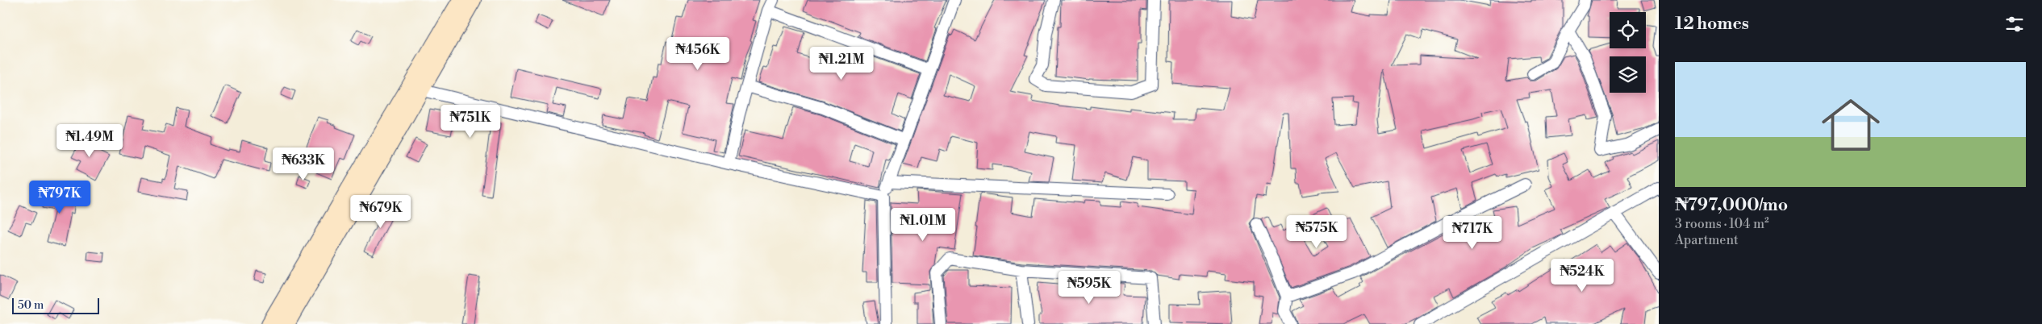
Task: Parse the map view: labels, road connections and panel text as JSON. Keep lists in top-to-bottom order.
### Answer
{
  "scale_bar": "50 m",
  "page": {
    "heading": "12 homes",
    "price": [
      "₦456K",
      "₦1.21M",
      "₦751K",
      "₦1.49M",
      "₦633K",
      "₦797K",
      "₦679K",
      "₦1.01M",
      "₦575K",
      "₦717K",
      "₦524K",
      "₦595K"
    ],
    "list": [
      {
        "name": "₦797,000/mo",
        "note": "3 rooms · 104 m² · Apartment"
      }
    ],
    "scale": "50 m"
  }
}
